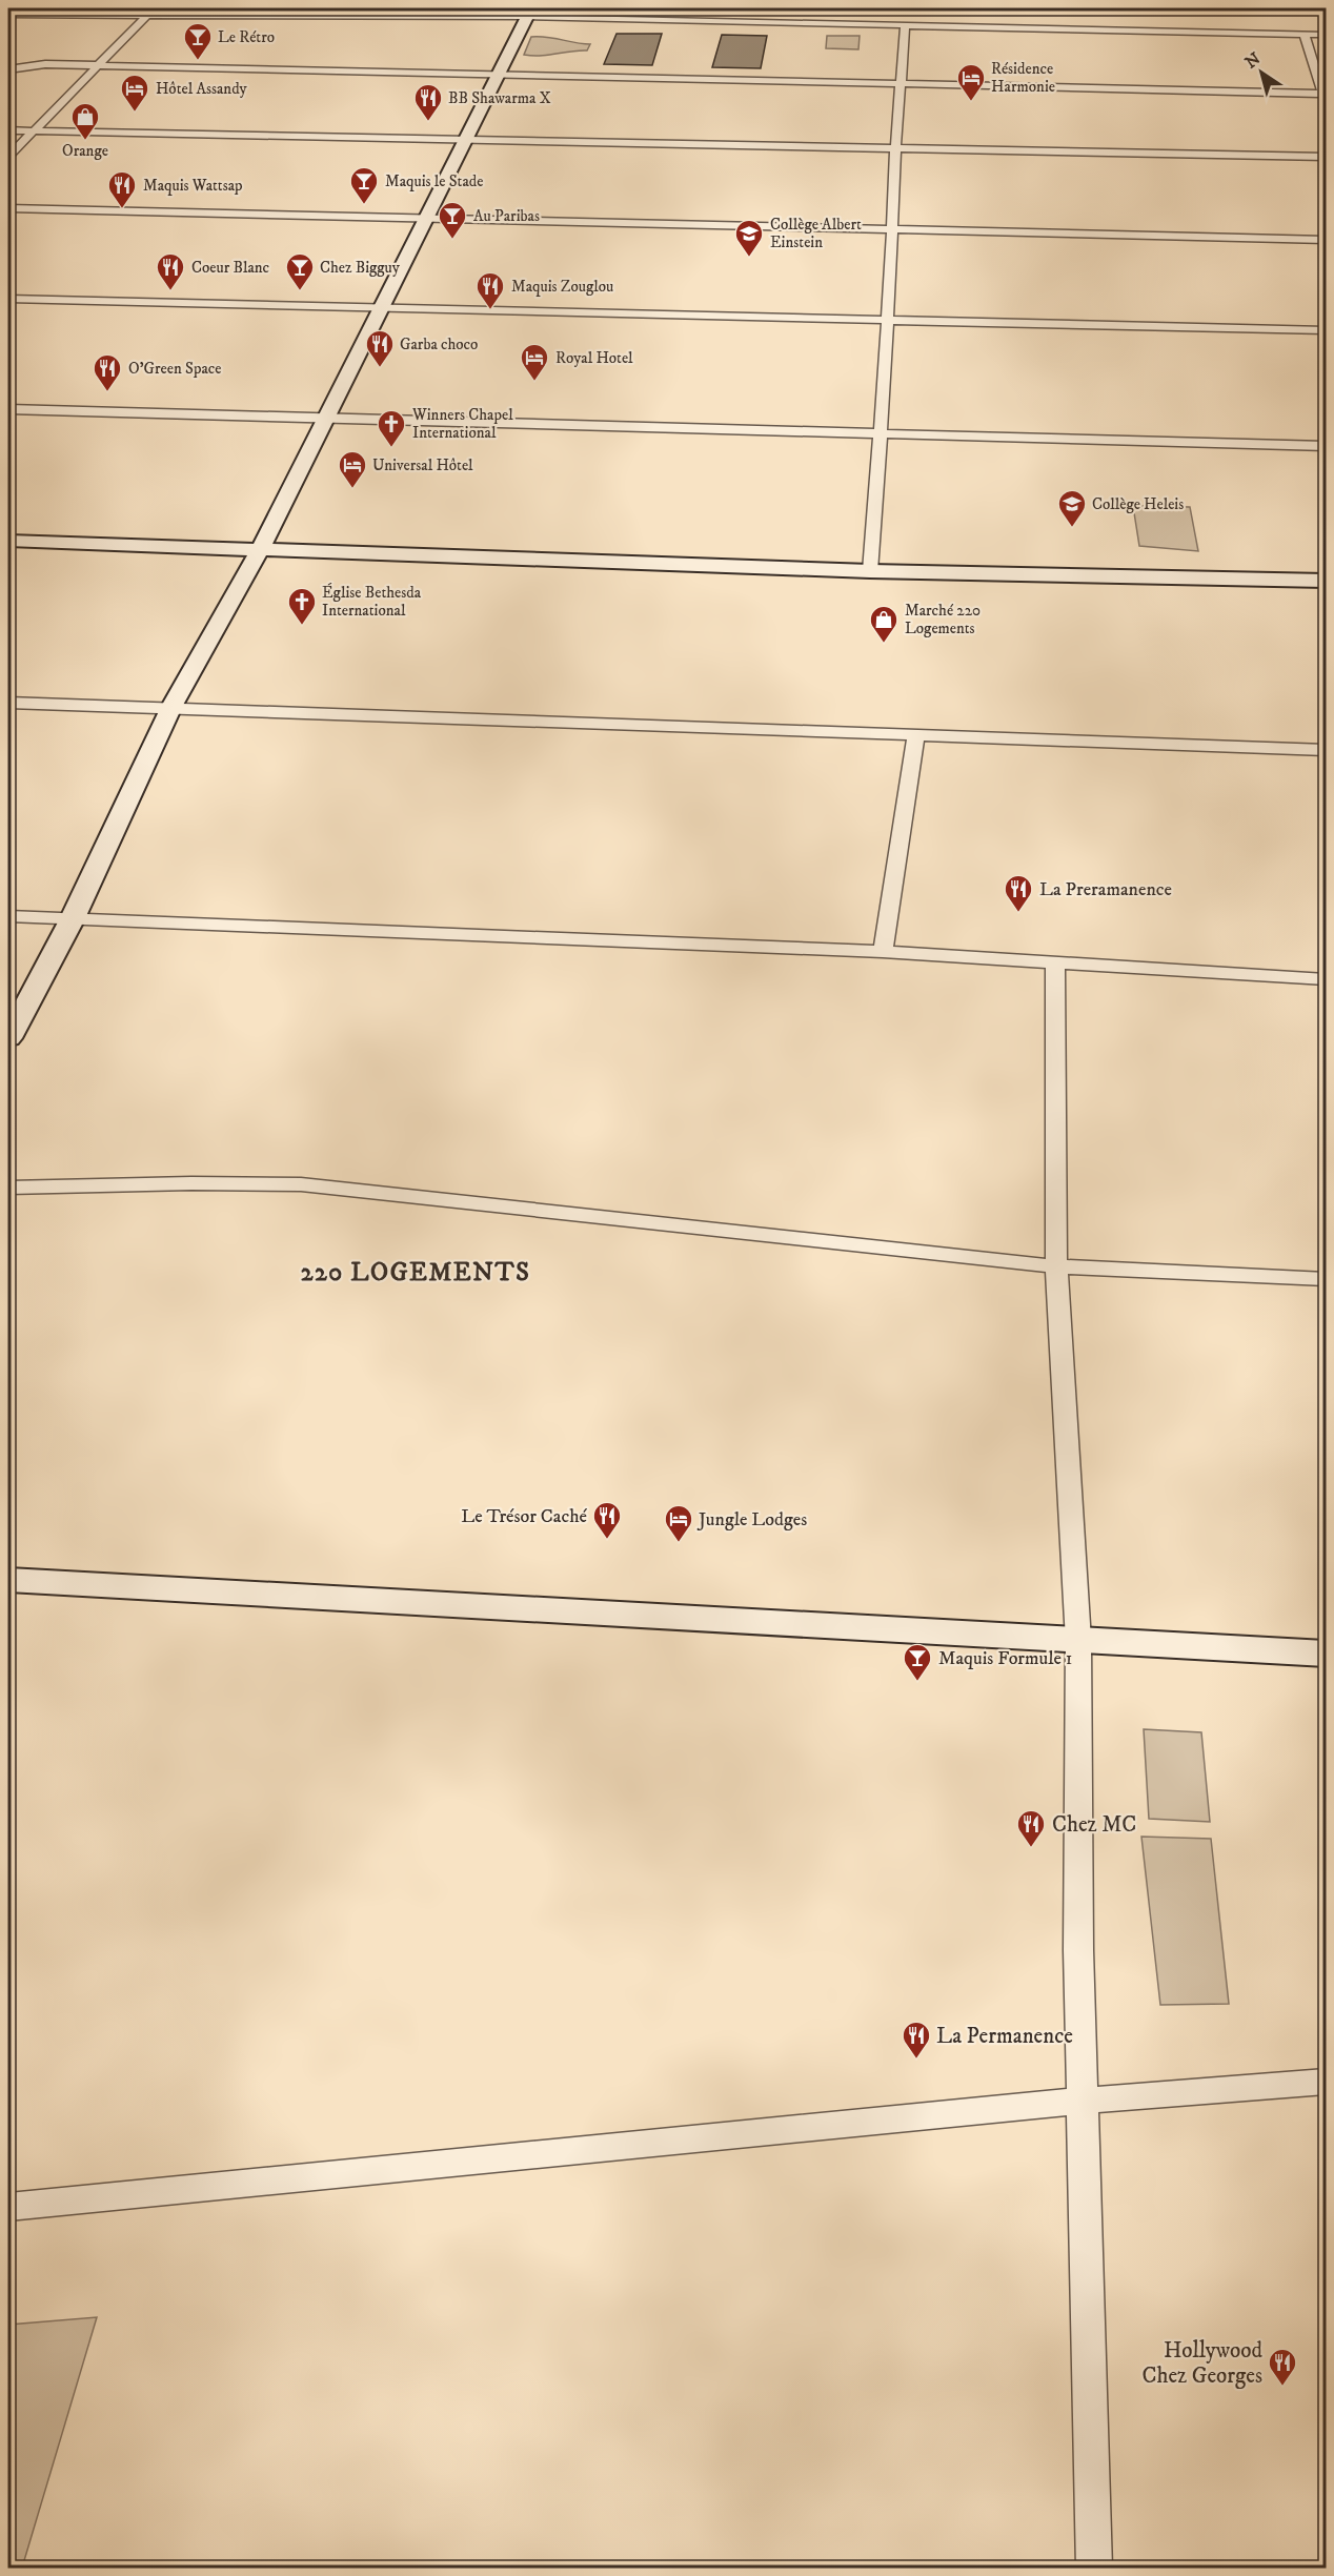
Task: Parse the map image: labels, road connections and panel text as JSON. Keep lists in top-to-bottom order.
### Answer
{
  "districts": ["220 LOGEMENTS"],
  "places": {
    "bar": [
      "Le Rétro",
      "Maquis le Stade",
      "Au Paribas",
      "Chez Bigguy",
      "Maquis Formule 1"
    ],
    "hotel": [
      "Résidence Harmonie",
      "Hôtel Assandy",
      "Royal Hotel",
      "Universal Hôtel",
      "Jungle Lodges"
    ],
    "restaurant": [
      "BB Shawarma X",
      "Maquis Wattsap",
      "Coeur Blanc",
      "Maquis Zouglou",
      "Garba choco",
      "O'Green Space",
      "La Preramanence",
      "Le Trésor Caché",
      "Chez MC",
      "La Permanence",
      "Hollywood Chez Georges"
    ],
    "shop": ["Orange", "Marché 220 Logements"],
    "school or university": ["Collège Albert Einstein", "Collège Heleis"],
    "church": ["Winners Chapel International", "Église Bethesda International"]
  },
  "north": "top left"
}
